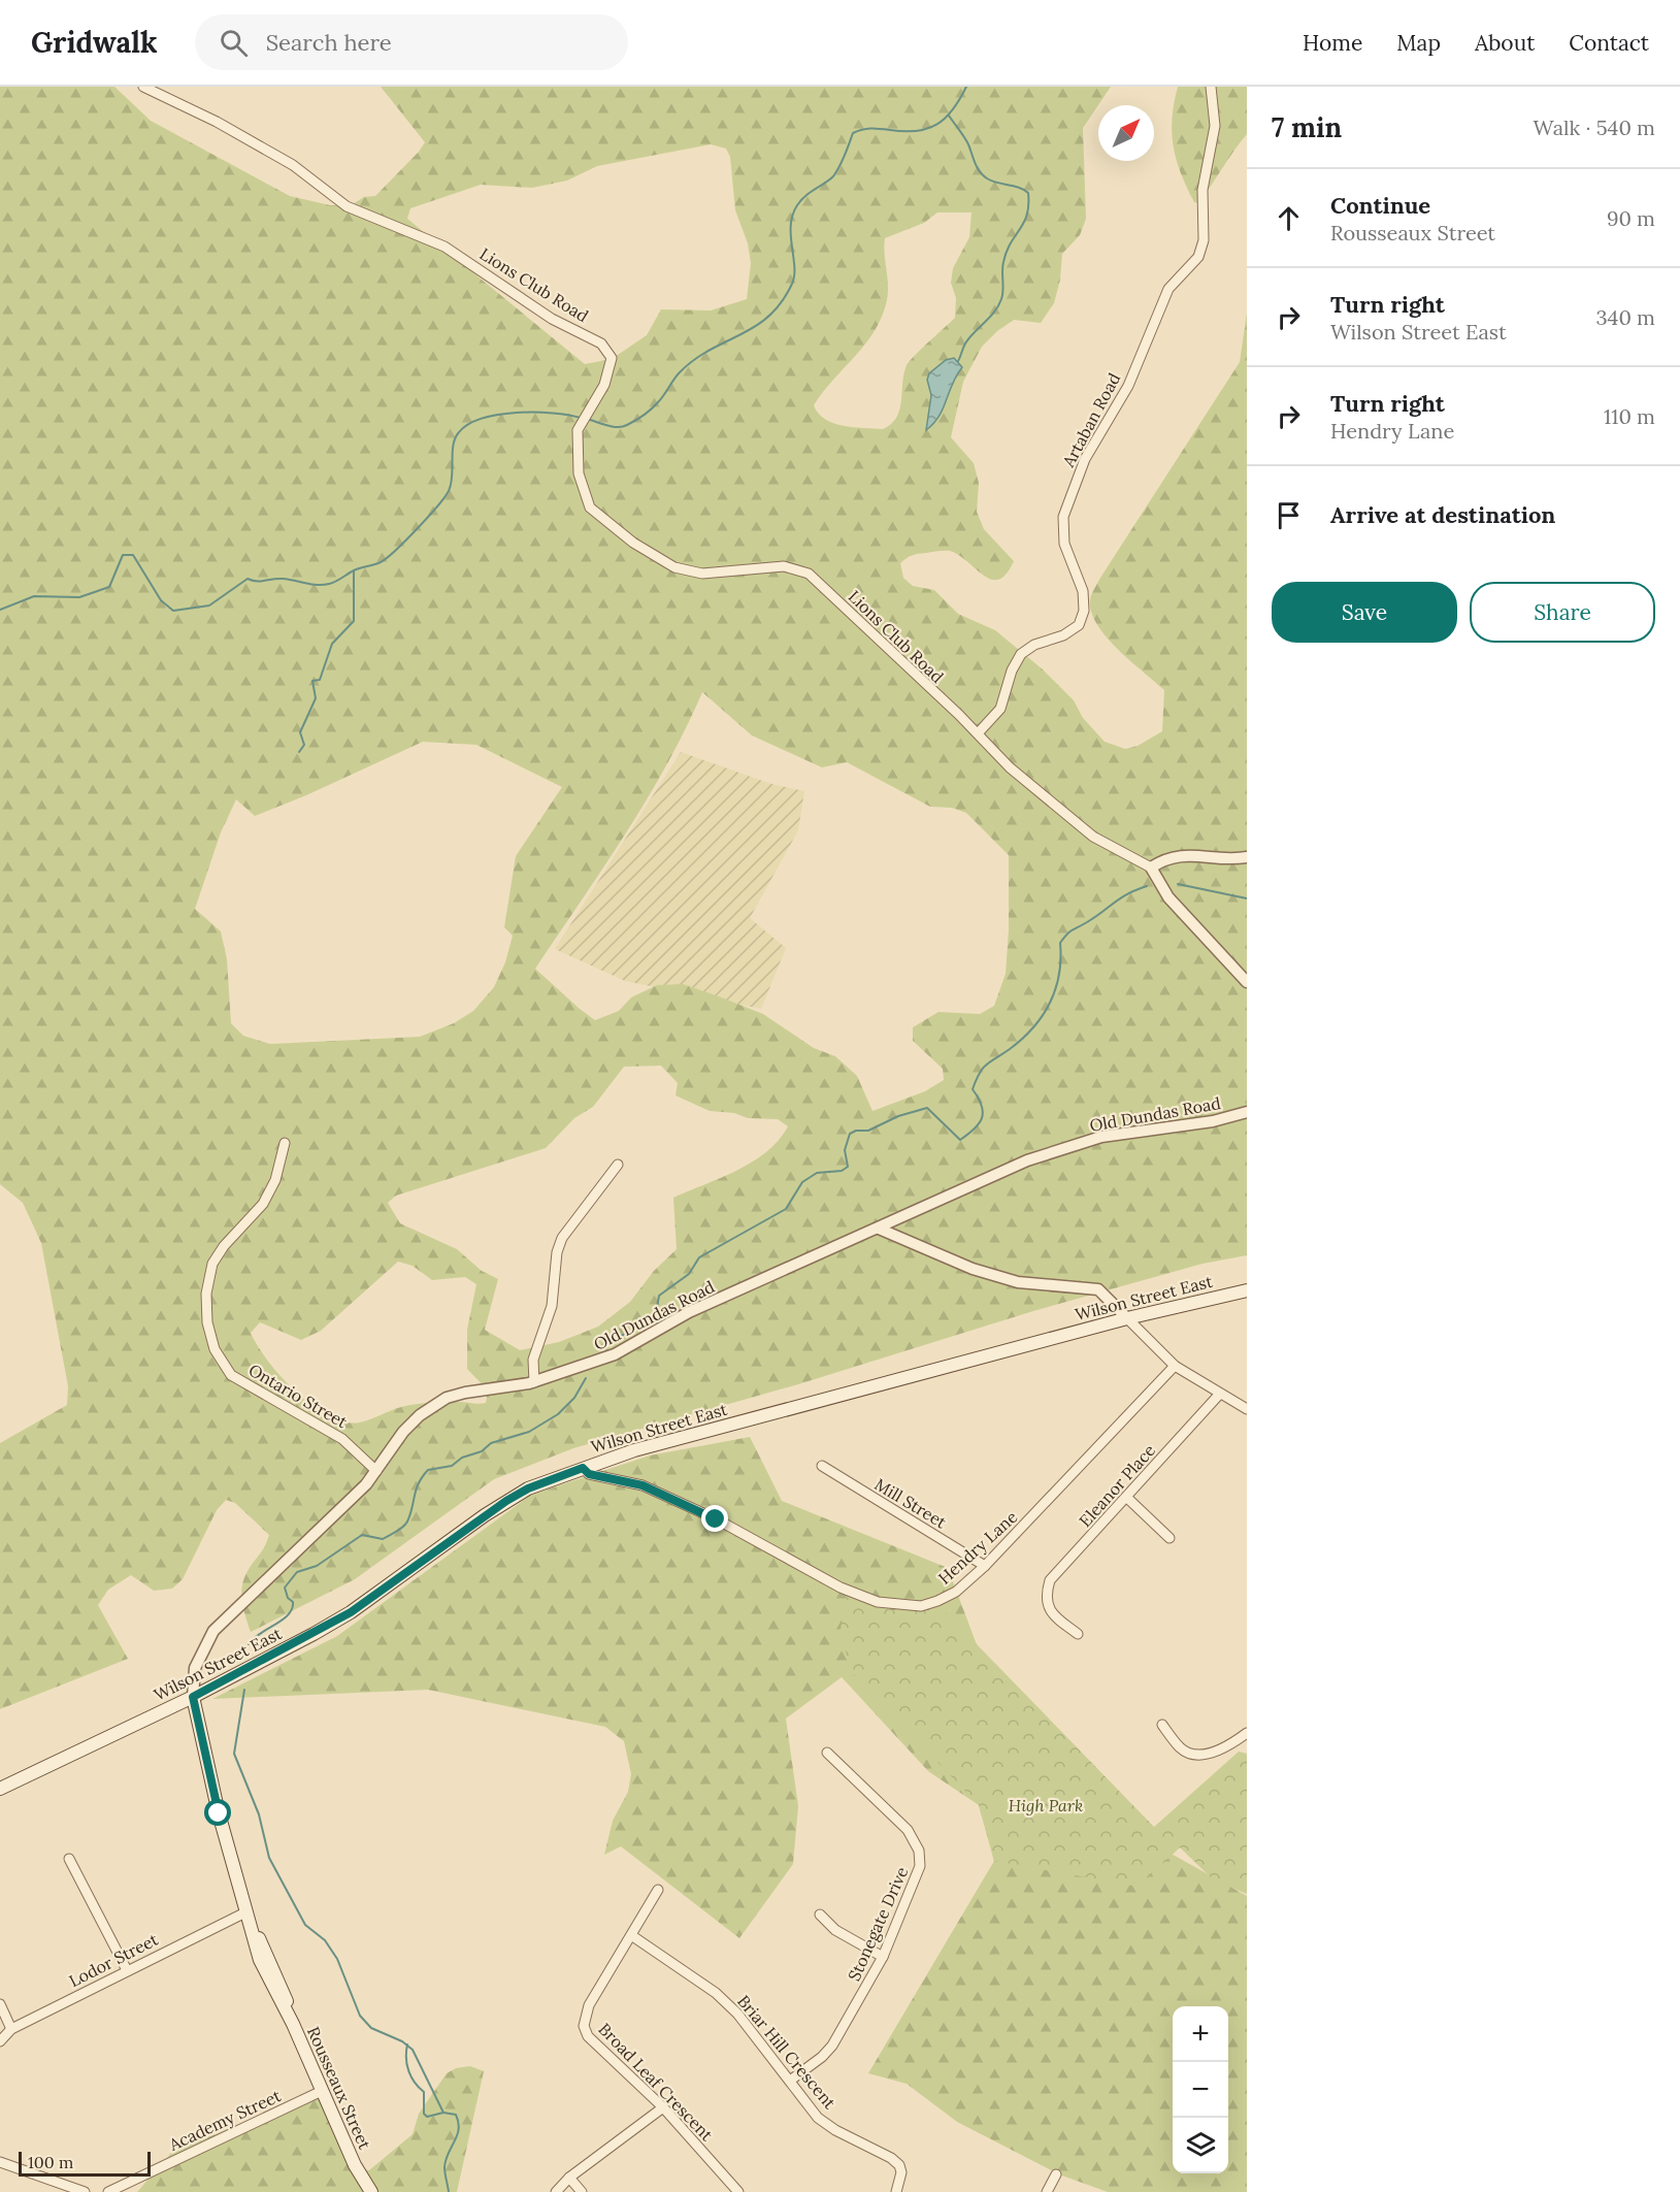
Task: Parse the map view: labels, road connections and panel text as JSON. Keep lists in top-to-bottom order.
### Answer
{
  "streets": {
    "main road": ["Wilson Street East", "Rousseaux Street"],
    "street": [
      "Lions Club Road",
      "Artaban Road",
      "Old Dundas Road",
      "Ontario Street",
      "Eleanor Place",
      "Mill Street",
      "Hendry Lane",
      "Stonegate Drive",
      "Lodor Street",
      "Briar Hill Crescent",
      "Broad Leaf Crescent",
      "Academy Street"
    ]
  },
  "crossings": [
    ["Lions Club Road", "Artaban Road"],
    ["Old Dundas Road", "Wilson Street East"],
    ["Old Dundas Road", "Ontario Street"],
    ["Old Dundas Road", "Rousseaux Street"],
    ["Wilson Street East", "Hendry Lane"],
    ["Wilson Street East", "Rousseaux Street"],
    ["Mill Street", "Hendry Lane"],
    ["Stonegate Drive", "Briar Hill Crescent"],
    ["Lodor Street", "Rousseaux Street"],
    ["Briar Hill Crescent", "Broad Leaf Crescent"],
    ["Rousseaux Street", "Academy Street"]
  ],
  "parks": ["High Park"],
  "scale_bar": "100 m",
  "north": "top right",
  "page": {
    "header": "Gridwalk",
    "search": "Search here",
    "nav": [
      "Home",
      "Map",
      "About",
      "Contact"
    ],
    "heading": ["7 min", "Walk · 540 m"],
    "list": [
      ["Continue", "Rousseaux Street", "90 m"],
      ["Turn right", "Wilson Street East", "340 m"],
      ["Turn right", "Hendry Lane", "110 m"],
      "Arrive at destination"
    ],
    "buttons": ["Save", "Share"],
    "map_buttons": ["+", "−"],
    "scale": "100 m"
  }
}
